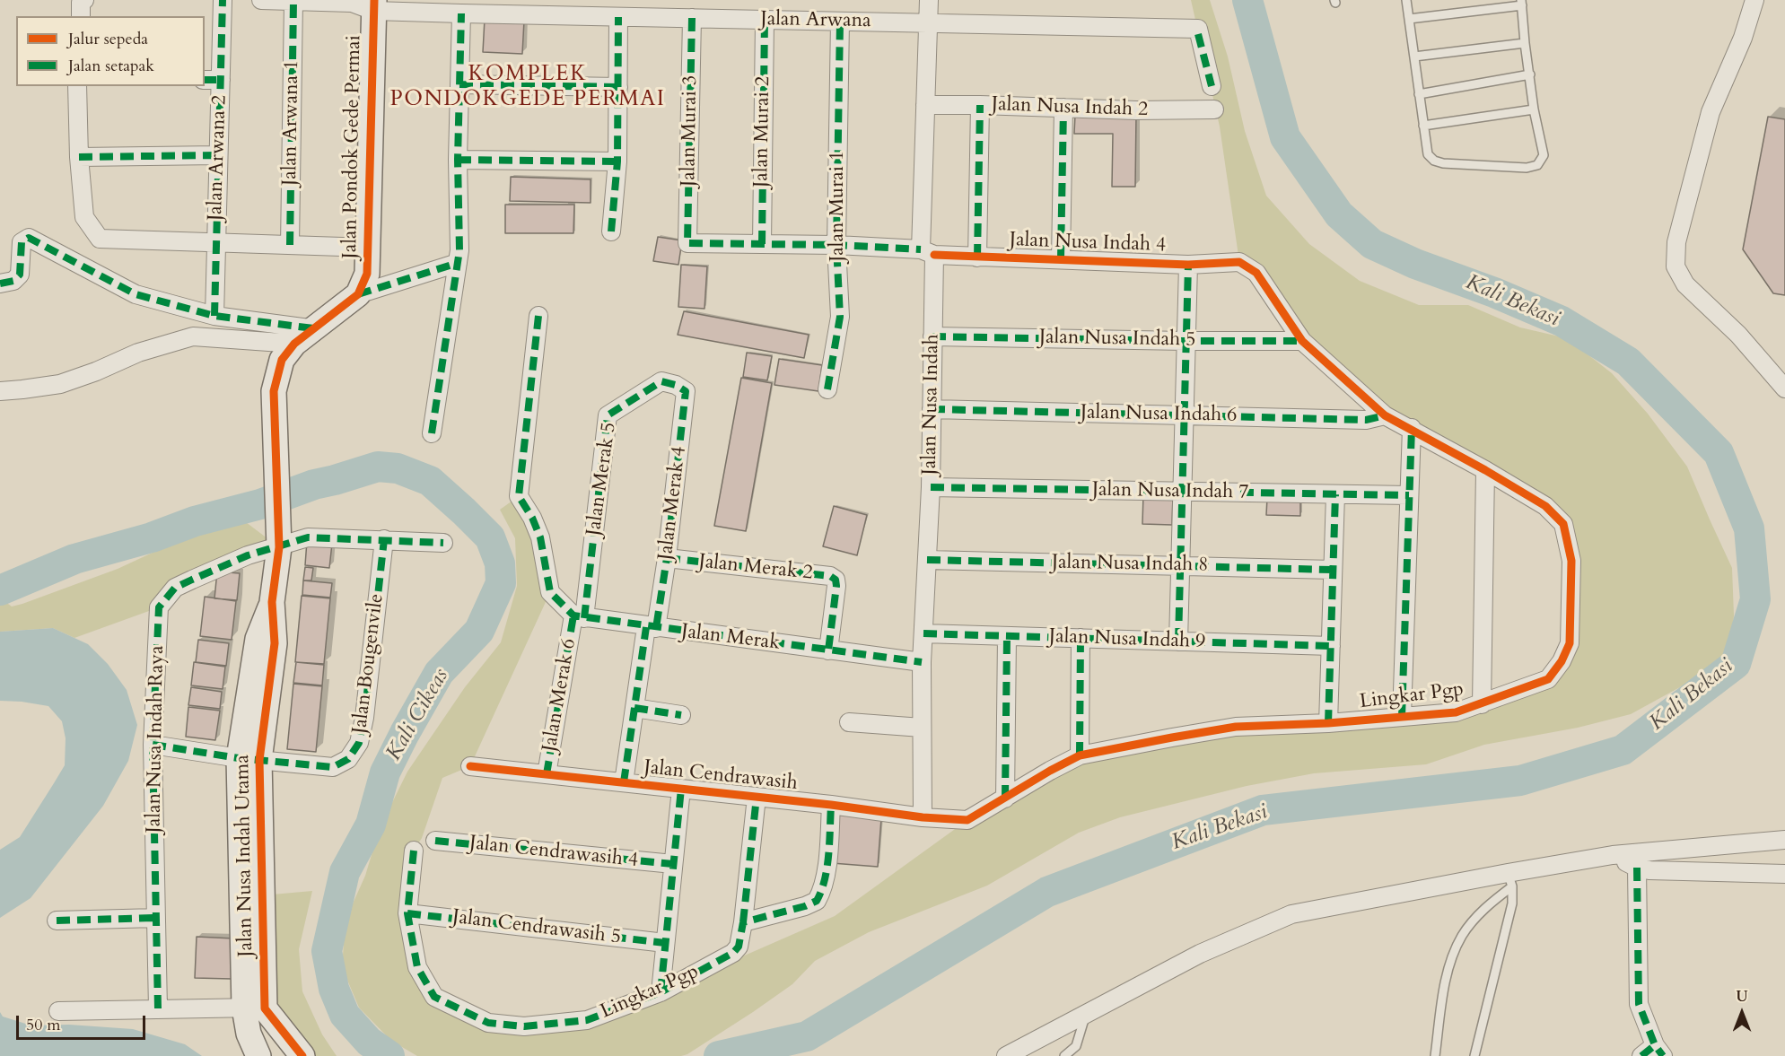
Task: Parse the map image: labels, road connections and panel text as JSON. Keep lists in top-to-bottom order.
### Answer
{
  "streets": {
    "street": [
      "Jalan Arwana",
      "Jalan Nusa Indah 2",
      "Jalan Arwana 1",
      "Jalan Murai 3",
      "Jalan Murai 2",
      "Jalan Pondok Gede Permai",
      "Jalan Arwana 2",
      "Jalan Murai 1",
      "Jalan Nusa Indah 4",
      "Jalan Nusa Indah 5",
      "Jalan Nusa Indah",
      "Jalan Nusa Indah 6",
      "Jalan Merak 5",
      "Jalan Nusa Indah 7",
      "Jalan Merak 4",
      "Jalan Nusa Indah 8",
      "Jalan Merak 2",
      "Jalan Merak",
      "Jalan Nusa Indah 9",
      "Jalan Bougenvile",
      "Jalan Merak 6",
      "Lingkar Pgp",
      "Jalan Nusa Indah Raya",
      "Jalan Cendrawasih",
      "Jalan Cendrawasih 4",
      "Jalan Nusa Indah Utama",
      "Jalan Cendrawasih 5"
    ]
  },
  "crossings": [
    ["Jalan Arwana", "Jalan Arwana 1"],
    ["Jalan Arwana", "Jalan Murai 3"],
    ["Jalan Arwana", "Jalan Murai 2"],
    ["Jalan Arwana", "Jalan Pondok Gede Permai"],
    ["Jalan Arwana", "Jalan Murai 1"],
    ["Jalan Arwana", "Jalan Nusa Indah"],
    ["Jalan Nusa Indah 2", "Jalan Nusa Indah"],
    ["Jalan Murai 3", "Jalan Nusa Indah 4"],
    ["Jalan Murai 2", "Jalan Nusa Indah 4"],
    ["Jalan Pondok Gede Permai", "Jalan Nusa Indah Raya"],
    ["Jalan Pondok Gede Permai", "Jalan Nusa Indah Utama"],
    ["Jalan Murai 1", "Jalan Nusa Indah 4"],
    ["Jalan Nusa Indah 4", "Jalan Nusa Indah"],
    ["Jalan Nusa Indah 4", "Lingkar Pgp"],
    ["Jalan Nusa Indah 5", "Jalan Nusa Indah"],
    ["Jalan Nusa Indah 5", "Lingkar Pgp"],
    ["Jalan Nusa Indah", "Jalan Nusa Indah 6"],
    ["Jalan Nusa Indah", "Jalan Nusa Indah 7"],
    ["Jalan Nusa Indah", "Jalan Nusa Indah 8"],
    ["Jalan Nusa Indah", "Jalan Merak"],
    ["Jalan Nusa Indah", "Jalan Nusa Indah 9"],
    ["Jalan Nusa Indah", "Jalan Cendrawasih"],
    ["Jalan Nusa Indah 6", "Lingkar Pgp"],
    ["Jalan Merak 5", "Jalan Merak 4"],
    ["Jalan Merak 5", "Jalan Merak"],
    ["Jalan Merak 5", "Jalan Merak 6"],
    ["Jalan Merak 4", "Jalan Merak 2"],
    ["Jalan Merak 4", "Jalan Merak"],
    ["Jalan Merak 4", "Jalan Cendrawasih"],
    ["Jalan Merak 2", "Jalan Merak"],
    ["Jalan Merak", "Jalan Merak 6"],
    ["Jalan Bougenvile", "Jalan Nusa Indah Raya"],
    ["Jalan Bougenvile", "Jalan Nusa Indah Utama"],
    ["Jalan Merak 6", "Jalan Cendrawasih"],
    ["Lingkar Pgp", "Jalan Cendrawasih"],
    ["Lingkar Pgp", "Jalan Cendrawasih 5"],
    ["Jalan Nusa Indah Raya", "Jalan Nusa Indah Utama"]
  ],
  "districts": ["KOMPLEK PONDOKGEDE PERMAI"],
  "water": ["Kali Bekasi", "Kali Cikeas"],
  "legend": ["Jalur sepeda", "Jalan setapak"],
  "scale_bar": "50 m",
  "north": "top"
}
